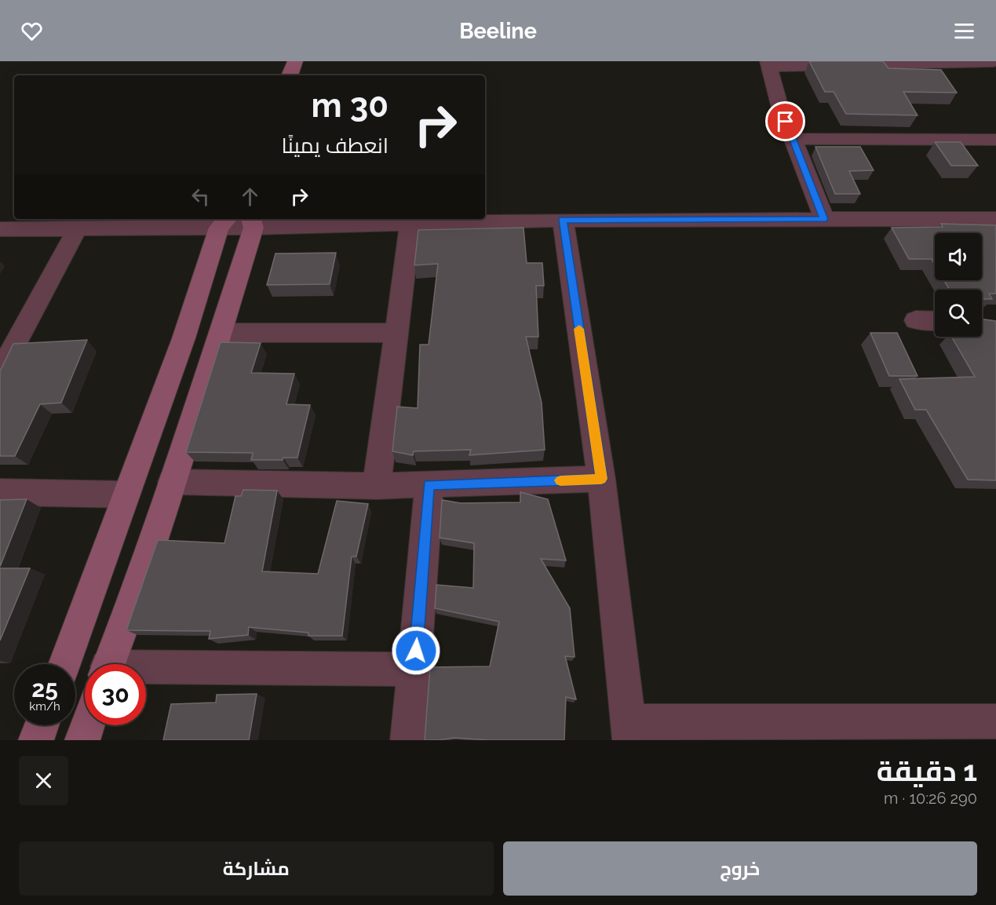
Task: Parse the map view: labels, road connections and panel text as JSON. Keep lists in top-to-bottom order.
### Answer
{
  "page": {
    "header": "Beeline",
    "turn": ["30 m", "انعطف يمينًا"],
    "speed": "25 km/h",
    "limit": "30",
    "heading": ["1 دقيقة", "290 m · 10:26"],
    "buttons": ["خروج", "مشاركة"]
  }
}
